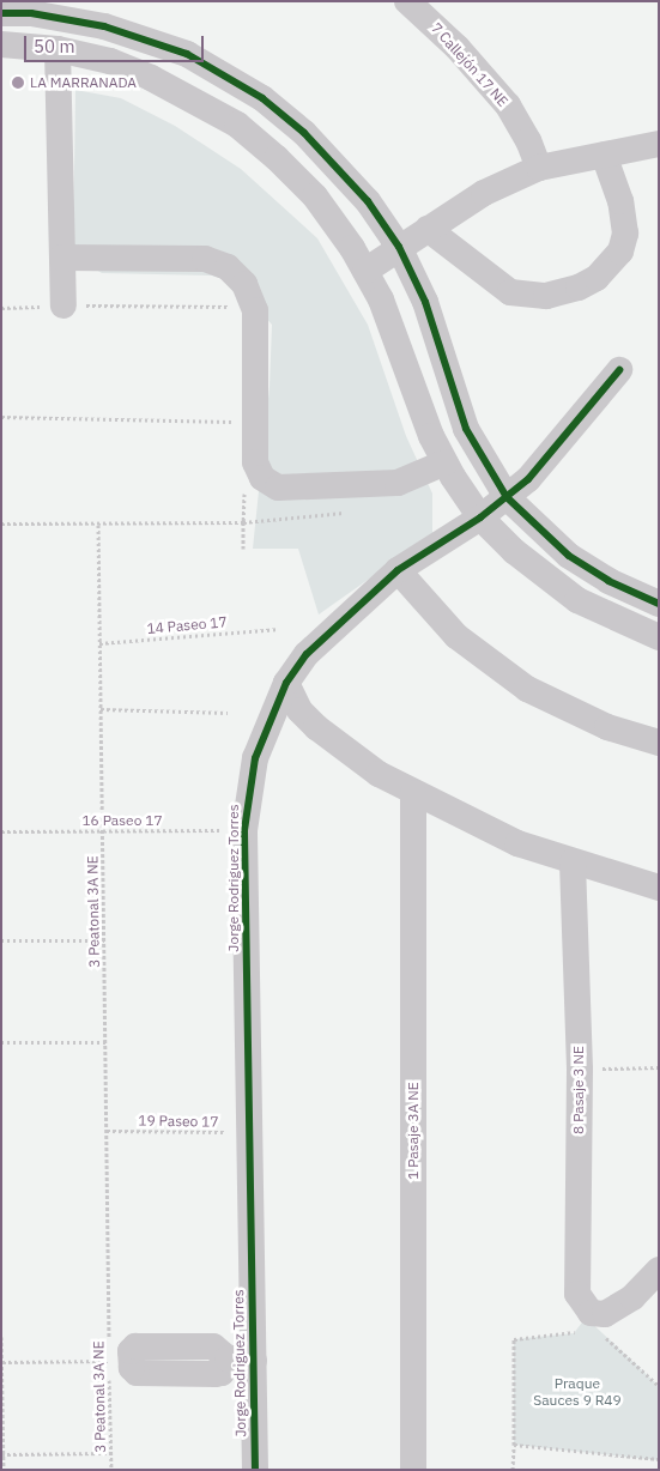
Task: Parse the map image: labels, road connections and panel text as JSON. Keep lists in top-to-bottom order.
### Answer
{
  "streets": {
    "street": [
      "7 Callejón 17 NE",
      "Jorge Rodriguez Torres",
      "8 Pasaje 3 NE",
      "1 Pasaje 3A NE"
    ],
    "path": [
      "14 Paseo 17",
      "16 Paseo 17",
      "3 Peatonal 3A NE",
      "19 Paseo 17"
    ]
  },
  "crossings": [
    ["14 Paseo 17", "3 Peatonal 3A NE"],
    ["16 Paseo 17", "Jorge Rodriguez Torres"],
    ["16 Paseo 17", "3 Peatonal 3A NE"],
    ["Jorge Rodriguez Torres", "19 Paseo 17"],
    ["3 Peatonal 3A NE", "19 Paseo 17"]
  ],
  "parks": ["Praque Sauces 9 R49"],
  "places": ["LA MARRANADA"],
  "scale_bar": "50 m"
}
